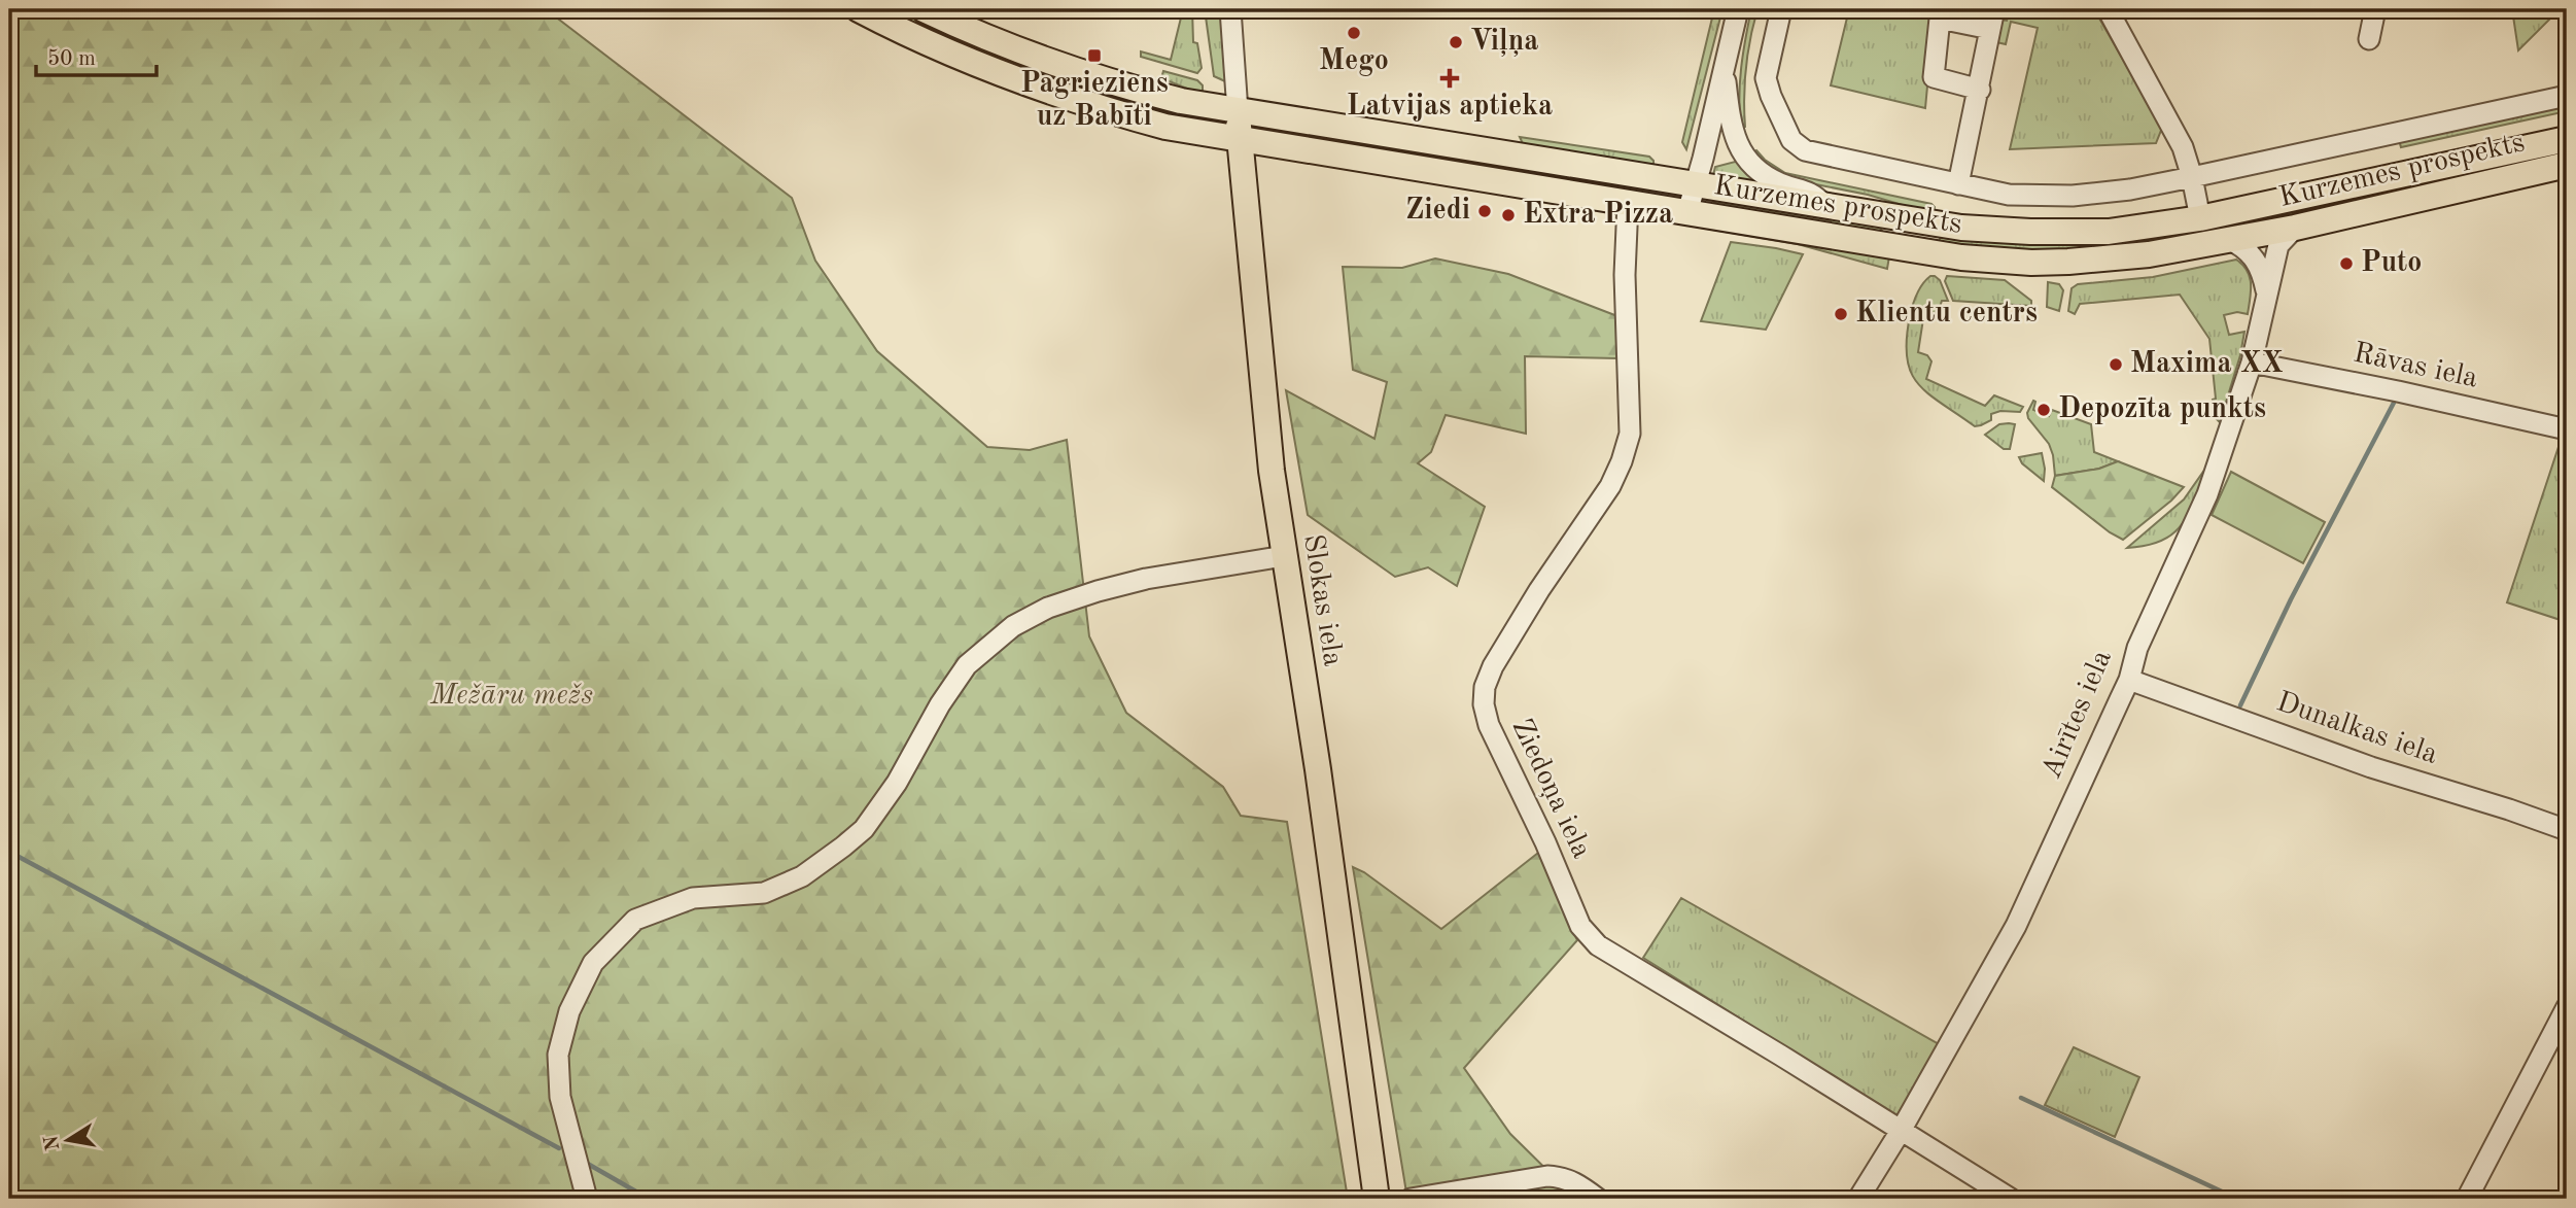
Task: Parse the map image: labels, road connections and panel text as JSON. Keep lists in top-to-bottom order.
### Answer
{
  "streets": {
    "main road": ["Kurzemes prospekts", "Slokas iela"],
    "street": [
      "Rāvas iela",
      "Airītes iela",
      "Dunalkas iela",
      "Ziedoņa iela"
    ]
  },
  "crossings": [
    ["Kurzemes prospekts", "Slokas iela"],
    ["Kurzemes prospekts", "Airītes iela"],
    ["Kurzemes prospekts", "Ziedoņa iela"],
    ["Rāvas iela", "Airītes iela"],
    ["Airītes iela", "Dunalkas iela"],
    ["Airītes iela", "Ziedoņa iela"]
  ],
  "parks": ["Mežāru mežs"],
  "places": {
    "other": [
      "Mego",
      "Viļņa",
      "Ziedi",
      "Extra Pizza",
      "Puto",
      "Klientu centrs",
      "Maxima XX",
      "Depozīta punkts"
    ],
    "transit": ["Pagrieziens uz Babīti"],
    "health": ["Latvijas aptieka"]
  },
  "scale_bar": "50 m",
  "north": "left"
}
